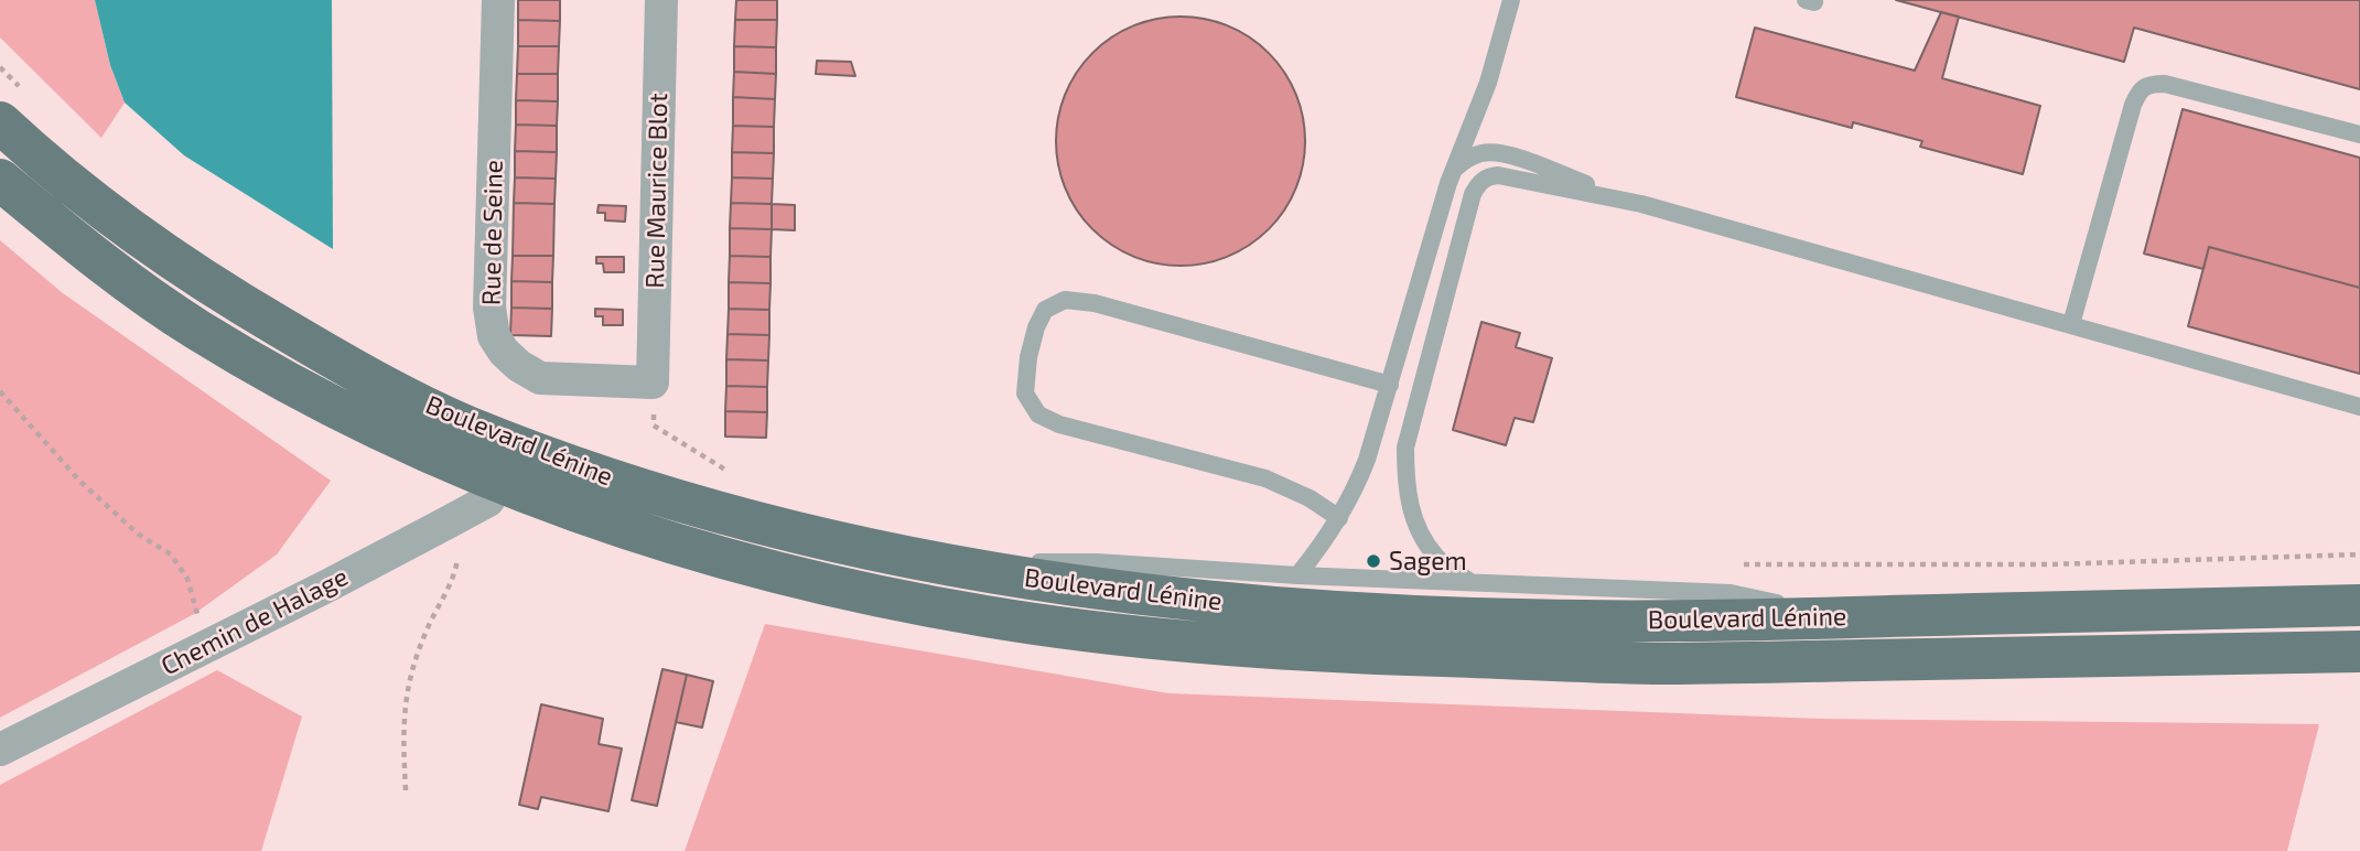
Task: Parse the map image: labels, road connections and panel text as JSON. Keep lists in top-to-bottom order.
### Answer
{
  "streets": {
    "main road": ["Boulevard Lénine"],
    "street": ["Rue Maurice Blot", "Rue de Seine", "Chemin de Halage"]
  },
  "crossings": [
    ["Rue Maurice Blot", "Rue de Seine"],
    ["Boulevard Lénine", "Chemin de Halage"]
  ],
  "places": ["Sagem"]
}
